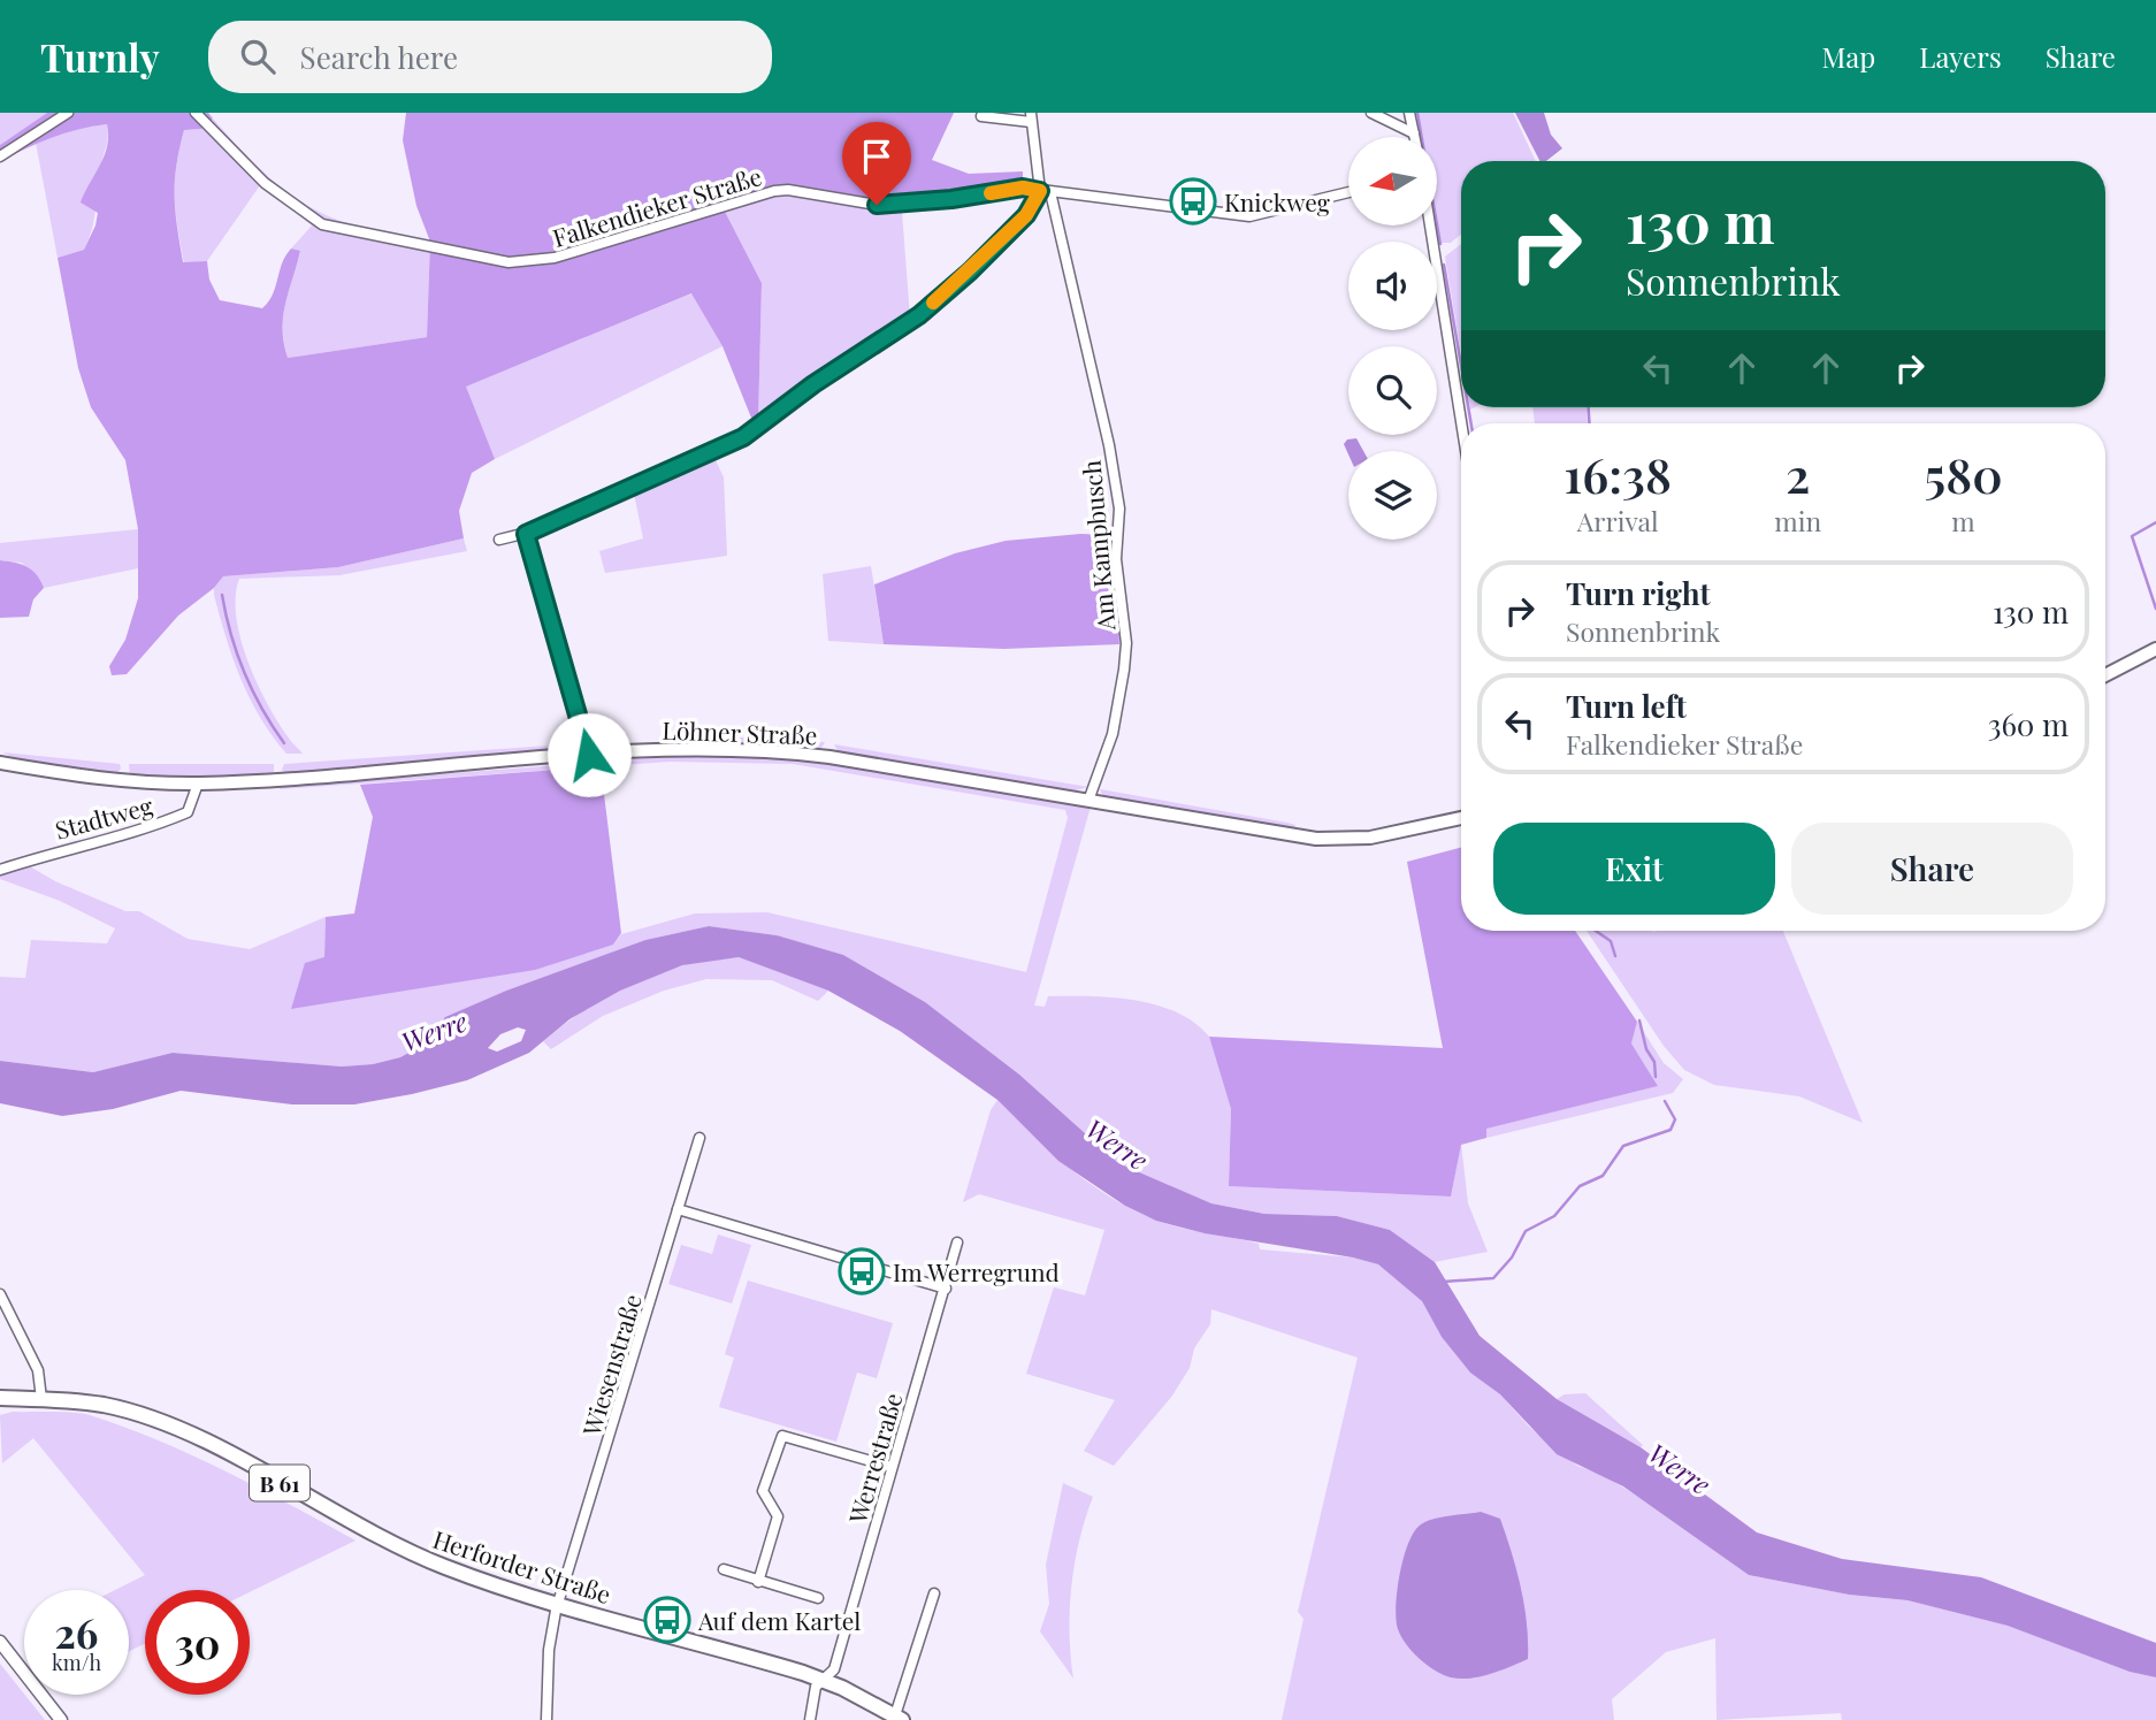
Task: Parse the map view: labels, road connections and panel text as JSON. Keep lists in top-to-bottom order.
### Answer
{
  "streets": {
    "main road": ["Löhner Straße", "B 61", "Herforder Straße"],
    "street": [
      "Falkendieker Straße",
      "Am Kampbusch",
      "Stadtweg",
      "Wiesenstraße",
      "Werrestraße"
    ]
  },
  "crossings": [
    ["Falkendieker Straße", "Am Kampbusch"],
    ["Am Kampbusch", "Löhner Straße"],
    ["Löhner Straße", "Stadtweg"],
    ["Wiesenstraße", "Herforder Straße"],
    ["Werrestraße", "Herforder Straße"]
  ],
  "water": ["Werre"],
  "places": {
    "bus stop": ["Knickweg", "Im Werregrund", "Auf dem Kartel"]
  },
  "north": "left",
  "page": {
    "header": "Turnly",
    "search": "Search here",
    "nav": ["Map", "Layers", "Share"],
    "turn": ["130 m", "Sonnenbrink"],
    "eta": [
      "16:38",
      "Arrival",
      "2",
      "min",
      "580",
      "m"
    ],
    "list": [
      {
        "name": "Turn right",
        "note": "Sonnenbrink",
        "value": "130 m"
      },
      {
        "name": "Turn left",
        "note": "Falkendieker Straße",
        "value": "360 m"
      }
    ],
    "buttons": ["Exit", "Share"],
    "speed": "26 km/h",
    "limit": "30"
  }
}
